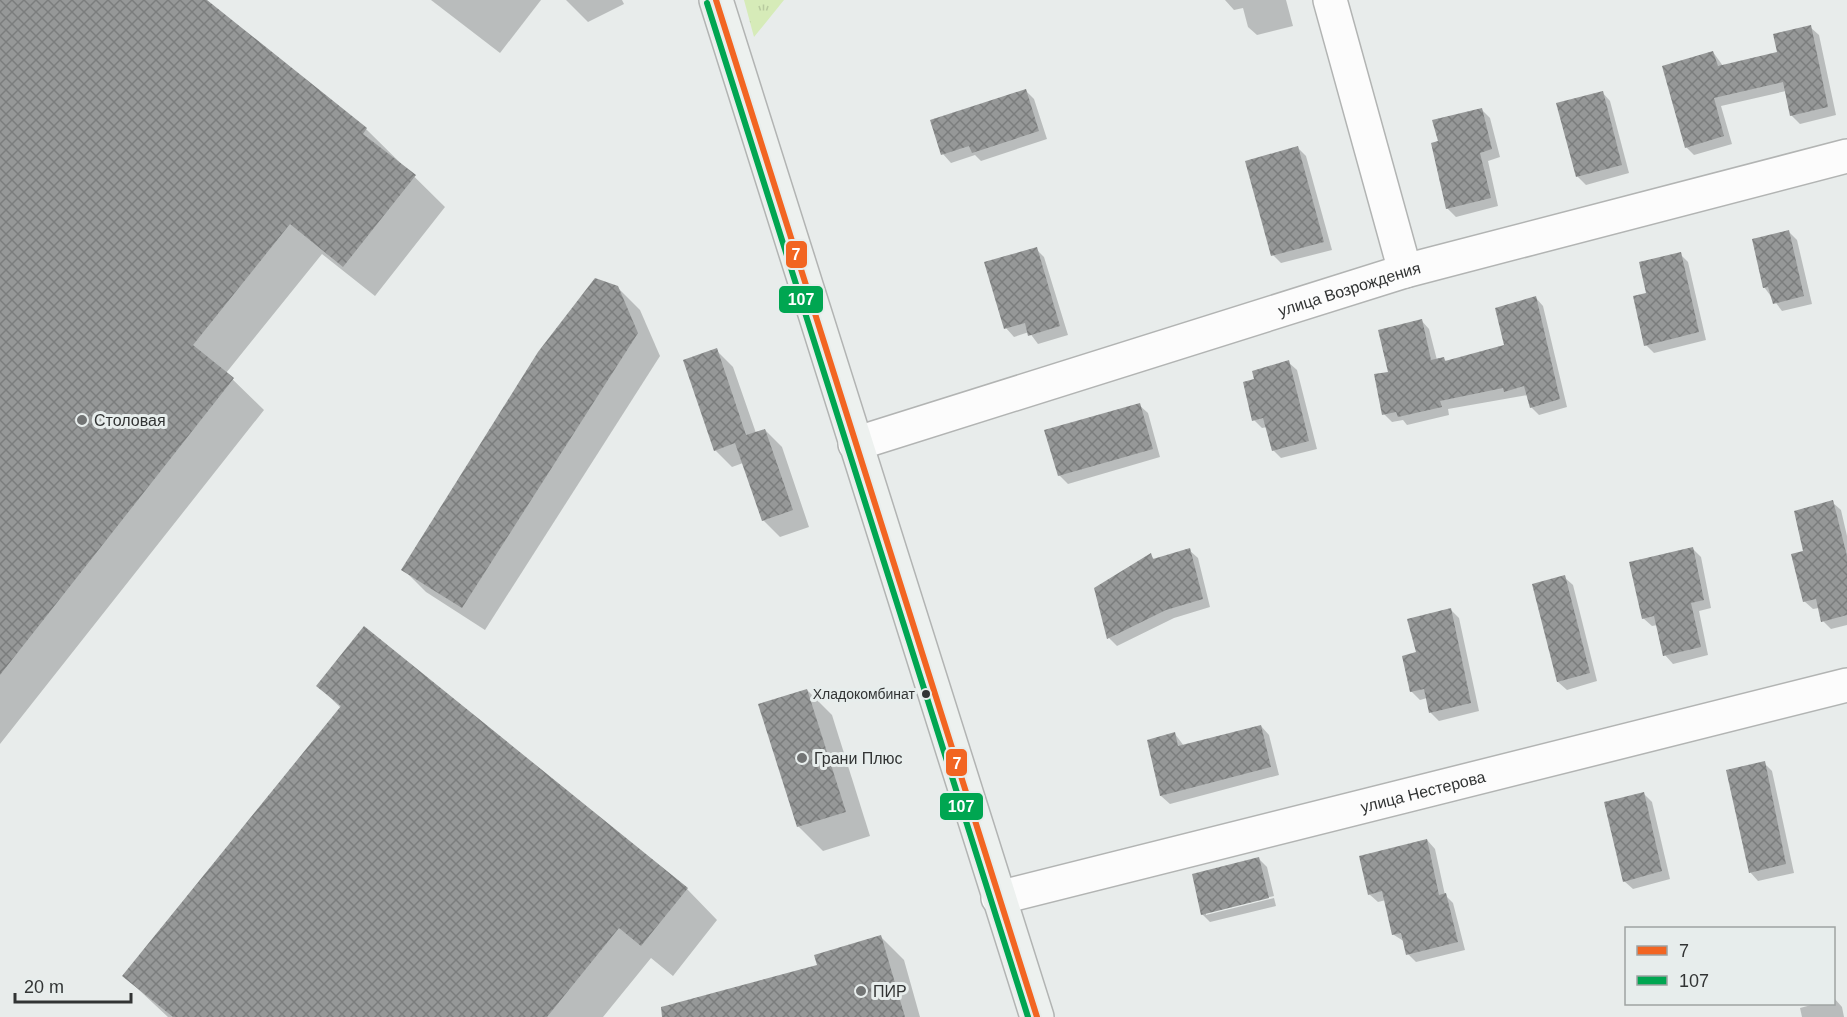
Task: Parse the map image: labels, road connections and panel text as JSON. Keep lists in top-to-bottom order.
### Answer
{
  "streets": {
    "street": ["улица Возрождения", "улица Нестерова"]
  },
  "places": [
    "Столовая",
    "Хладокомбинат",
    "Грани Плюс",
    "ПИР"
  ],
  "lines": ["transit line 7", "transit line 107"],
  "legend": ["7", "107"],
  "scale_bar": "20 m"
}
